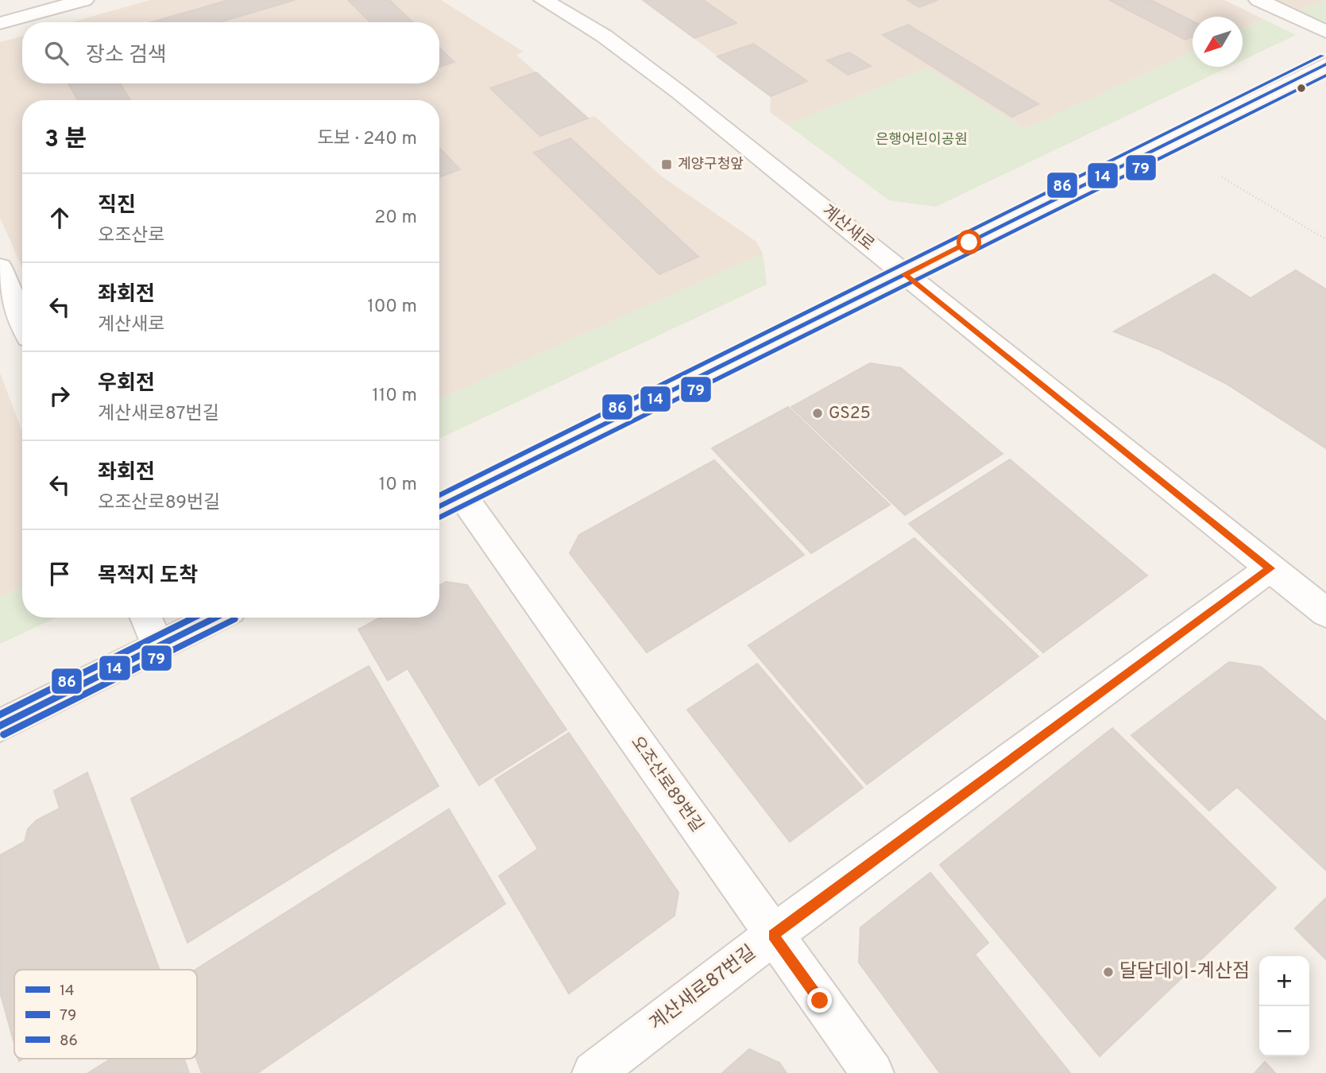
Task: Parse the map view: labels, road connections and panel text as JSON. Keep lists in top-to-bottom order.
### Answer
{
  "streets": {
    "street": ["계산새로", "오조산로89번길", "계산새로87번길"]
  },
  "crossings": [
    ["계산새로", "계산새로87번길"],
    ["오조산로89번길", "계산새로87번길"]
  ],
  "parks": ["은행어린이공원"],
  "places": {
    "transit": ["계양구청앞"],
    "other": ["GS25", "달달데이-계산점"]
  },
  "lines": ["transit line 86", "transit line 14", "transit line 79"],
  "legend": ["14", "79", "86"],
  "north": "bottom left",
  "page": {
    "search": "장소 검색",
    "heading": ["3 분", "도보 · 240 m"],
    "list": [
      ["직진", "오조산로", "20 m"],
      ["좌회전", "계산새로", "100 m"],
      ["우회전", "계산새로87번길", "110 m"],
      ["좌회전", "오조산로89번길", "10 m"],
      "목적지 도착"
    ],
    "map_buttons": ["+", "−"]
  }
}
